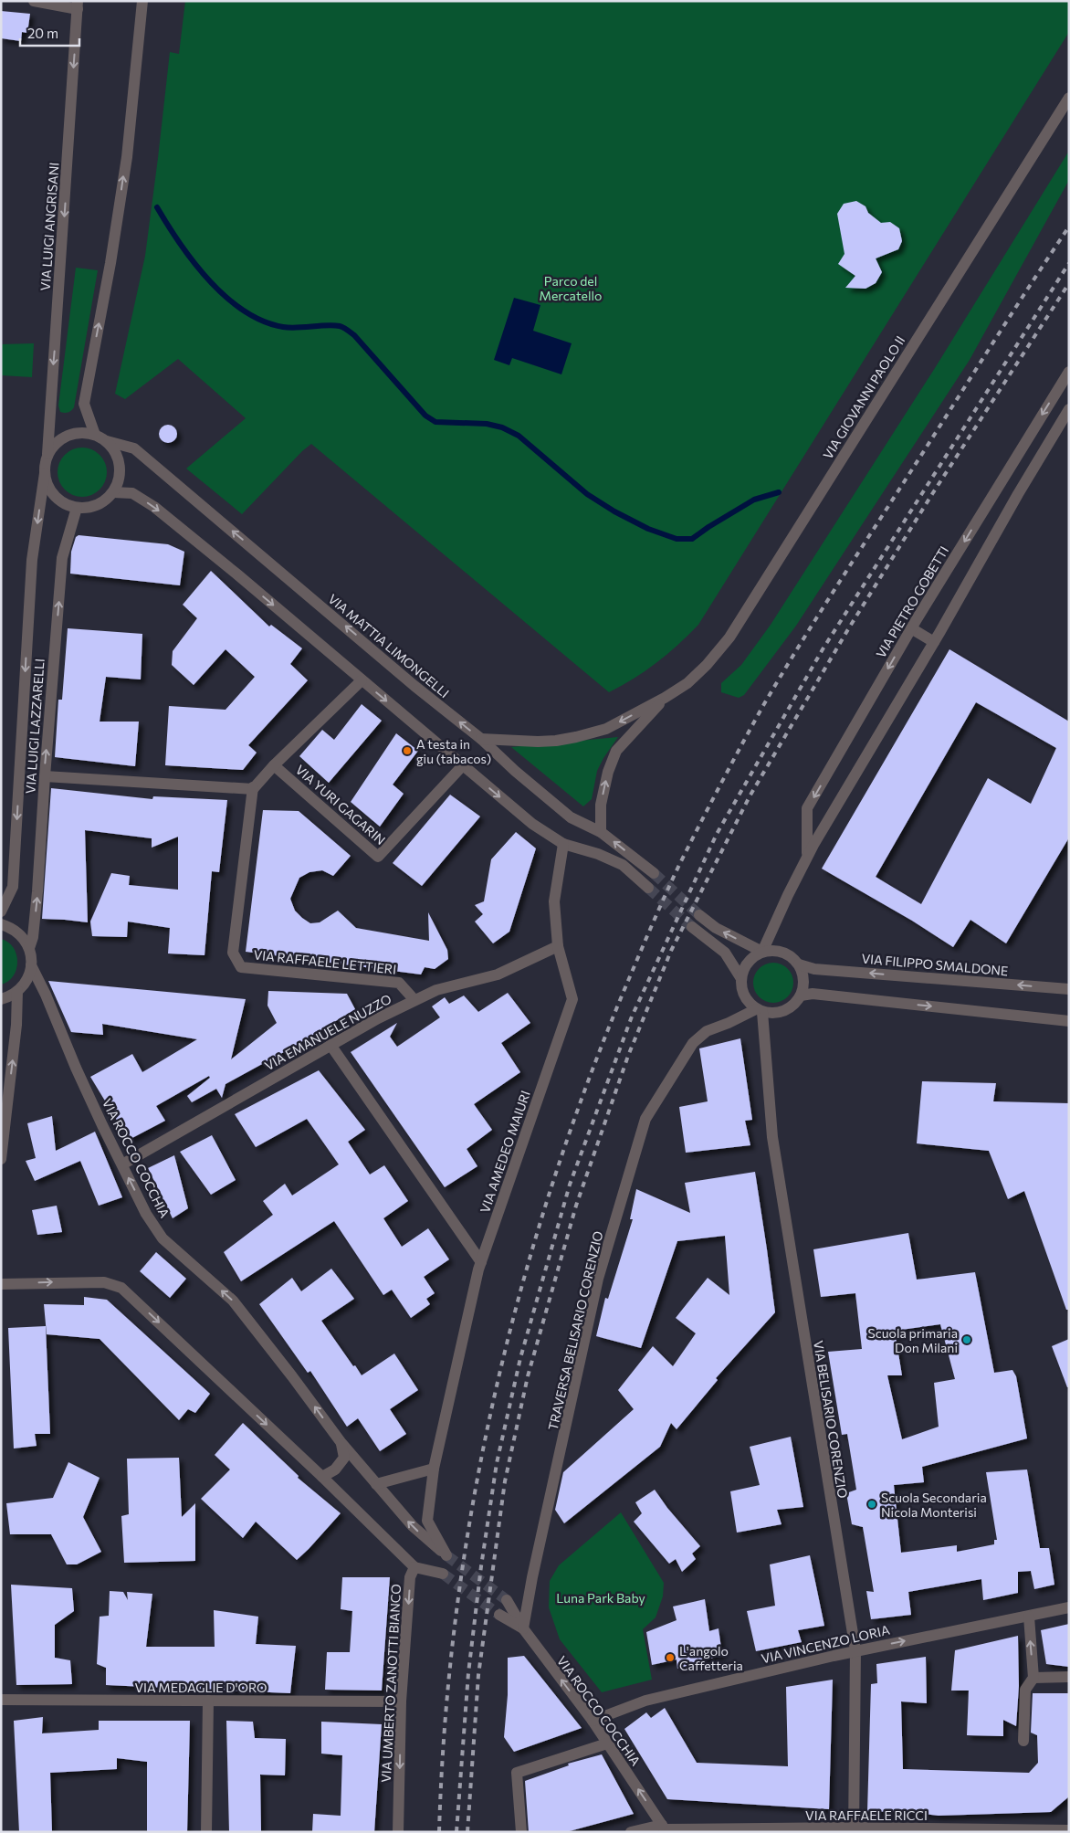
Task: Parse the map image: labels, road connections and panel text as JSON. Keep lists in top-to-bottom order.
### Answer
{
  "streets": {
    "street": [
      "VIA LUIGI ANGRISANI",
      "VIA GIOVANNI PAOLO II",
      "VIA PIETRO GOBETTI",
      "VIA MATTIA LIMONGELLI",
      "VIA LUIGI LAZZARELLI",
      "VIA YURI GAGARIN",
      "VIA RAFFAELE LETTIERI",
      "VIA FILIPPO SMALDONE",
      "VIA EMANUELE NUZZO",
      "VIA AMEDEO MAIURI",
      "VIA ROCCO COCCHIA",
      "TRAVERSA BELISARIO CORENZIO",
      "VIA BELISARIO CORENZIO",
      "VIA VINCENZO LORIA",
      "VIA UMBERTO ZANOTTI BIANCO",
      "VIA MEDAGLIE D'ORO",
      "VIA RAFFAELE RICCI"
    ]
  },
  "crossings": [
    ["VIA LUIGI ANGRISANI", "VIA MATTIA LIMONGELLI"],
    ["VIA LUIGI ANGRISANI", "VIA LUIGI LAZZARELLI"],
    ["VIA GIOVANNI PAOLO II", "VIA MATTIA LIMONGELLI"],
    ["VIA PIETRO GOBETTI", "VIA FILIPPO SMALDONE"],
    ["VIA PIETRO GOBETTI", "TRAVERSA BELISARIO CORENZIO"],
    ["VIA PIETRO GOBETTI", "VIA BELISARIO CORENZIO"],
    ["VIA MATTIA LIMONGELLI", "VIA LUIGI LAZZARELLI"],
    ["VIA RAFFAELE LETTIERI", "VIA EMANUELE NUZZO"],
    ["VIA FILIPPO SMALDONE", "TRAVERSA BELISARIO CORENZIO"],
    ["VIA FILIPPO SMALDONE", "VIA BELISARIO CORENZIO"],
    ["VIA EMANUELE NUZZO", "VIA AMEDEO MAIURI"],
    ["VIA EMANUELE NUZZO", "VIA ROCCO COCCHIA"],
    ["VIA AMEDEO MAIURI", "VIA ROCCO COCCHIA"],
    ["VIA ROCCO COCCHIA", "TRAVERSA BELISARIO CORENZIO"],
    ["VIA ROCCO COCCHIA", "VIA VINCENZO LORIA"],
    ["VIA ROCCO COCCHIA", "VIA RAFFAELE RICCI"],
    ["TRAVERSA BELISARIO CORENZIO", "VIA BELISARIO CORENZIO"],
    ["VIA BELISARIO CORENZIO", "VIA VINCENZO LORIA"],
    ["VIA BELISARIO CORENZIO", "VIA RAFFAELE RICCI"],
    ["VIA UMBERTO ZANOTTI BIANCO", "VIA MEDAGLIE D'ORO"]
  ],
  "one_way": ["VIA ROCCO COCCHIA", "VIA VINCENZO LORIA", "VIA UMBERTO ZANOTTI BIANCO"],
  "parks": ["Parco del Mercatello", "Luna Park Baby"],
  "places": [
    "A testa in giu (tabacos)",
    "Scuola primaria Don Milani",
    "Scuola Secondaria Nicola Monterisi",
    "L'angolo Caffetteria"
  ],
  "scale_bar": "20 m"
}
